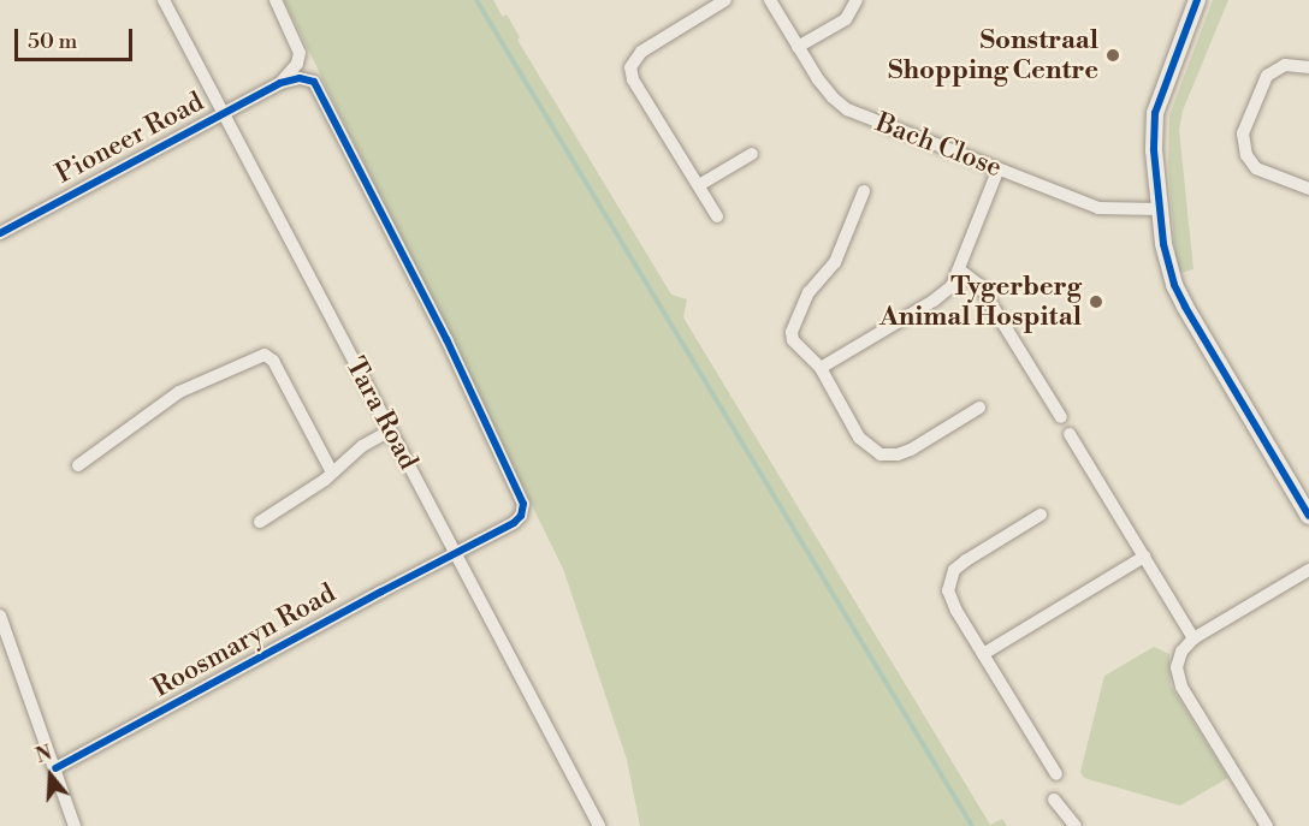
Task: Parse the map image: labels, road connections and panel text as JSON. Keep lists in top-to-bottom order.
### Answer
{
  "streets": {
    "street": [
      "Pioneer Road",
      "Bach Close",
      "Tara Road",
      "Roosmaryn Road"
    ]
  },
  "crossings": [
    ["Pioneer Road", "Tara Road"],
    ["Pioneer Road", "Roosmaryn Road"],
    ["Tara Road", "Roosmaryn Road"]
  ],
  "places": ["Sonstraal Shopping Centre", "Tygerberg Animal Hospital"],
  "scale_bar": "50 m",
  "north": "top"
}
